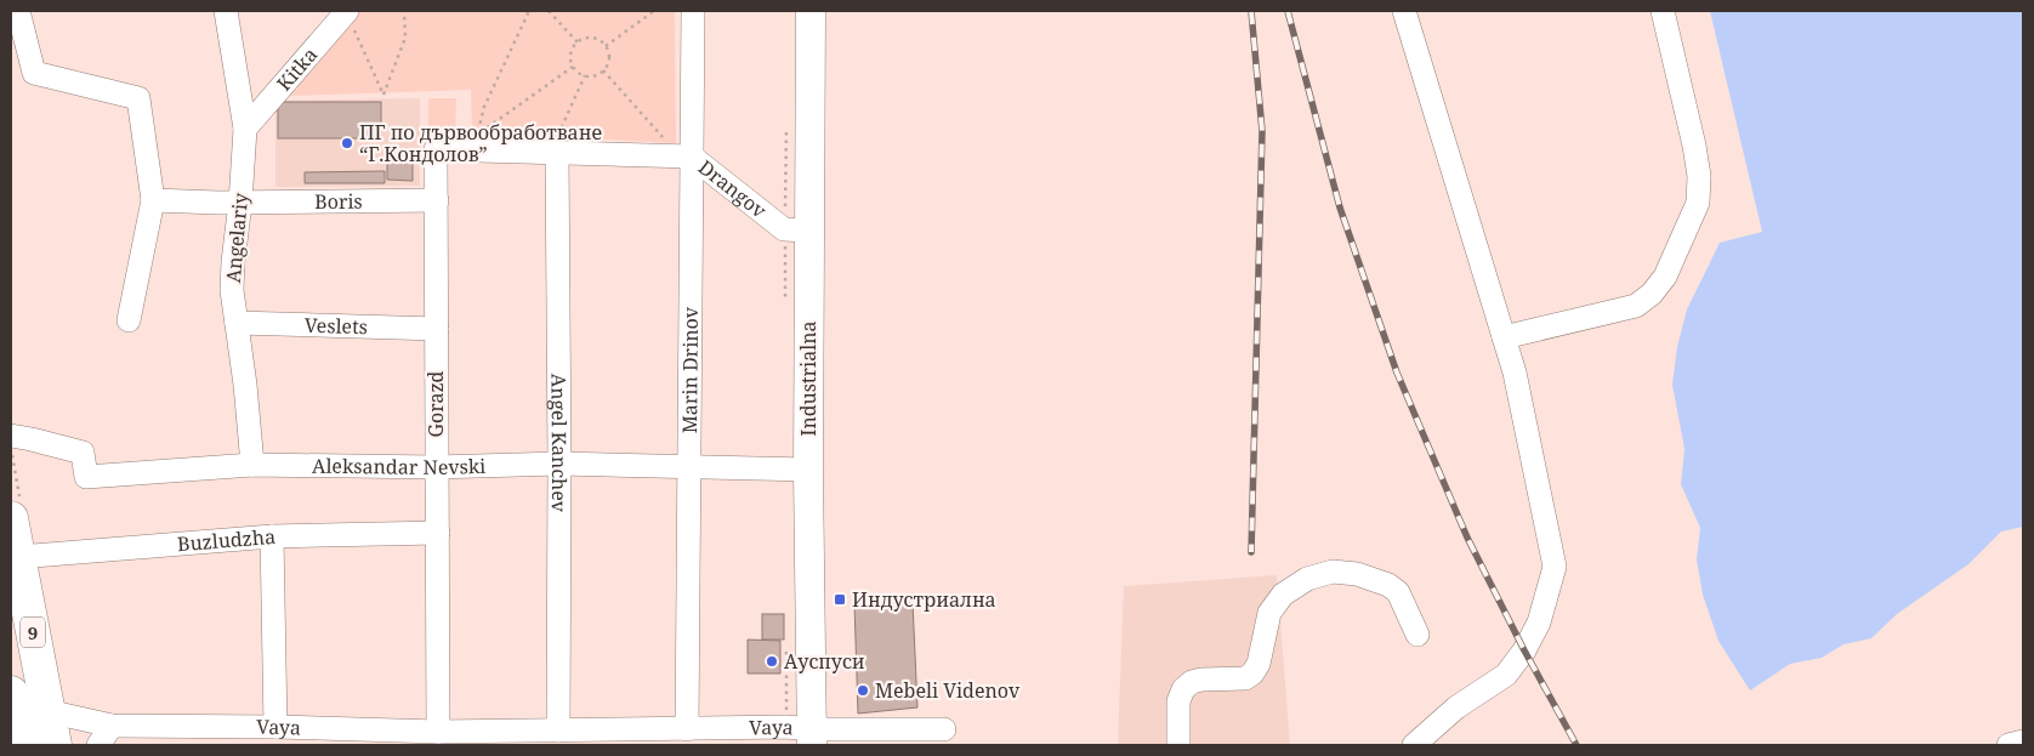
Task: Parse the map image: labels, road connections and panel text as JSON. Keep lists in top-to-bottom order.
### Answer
{
  "streets": {
    "highway": ["9"],
    "main road": ["Industrialna"],
    "street": [
      "Kitka",
      "Drangov",
      "Boris",
      "Angelariy",
      "Veslets",
      "Marin Drinov",
      "Gorazd",
      "Angel Kanchev",
      "Aleksandar Nevski",
      "Buzludzha",
      "Vaya"
    ]
  },
  "crossings": [
    ["Kitka", "Angelariy"],
    ["Drangov", "Marin Drinov"],
    ["Drangov", "Industrialna"],
    ["Drangov", "Gorazd"],
    ["Drangov", "Angel Kanchev"],
    ["Boris", "Angelariy"],
    ["Boris", "Gorazd"],
    ["Angelariy", "Veslets"],
    ["Angelariy", "Aleksandar Nevski"],
    ["Veslets", "Gorazd"],
    ["Marin Drinov", "Aleksandar Nevski"],
    ["Marin Drinov", "Vaya"],
    ["Industrialna", "Aleksandar Nevski"],
    ["Industrialna", "Vaya"],
    ["Gorazd", "Aleksandar Nevski"],
    ["Gorazd", "Buzludzha"],
    ["Gorazd", "Vaya"],
    ["Angel Kanchev", "Aleksandar Nevski"],
    ["Angel Kanchev", "Vaya"],
    ["Buzludzha", "9"],
    ["9", "Vaya"]
  ],
  "places": {
    "other": ["ПГ по дървообработване “Г.Кондолов”", "Ауспуси", "Mebeli Videnov"],
    "transit": ["Индустриална"]
  }
}
